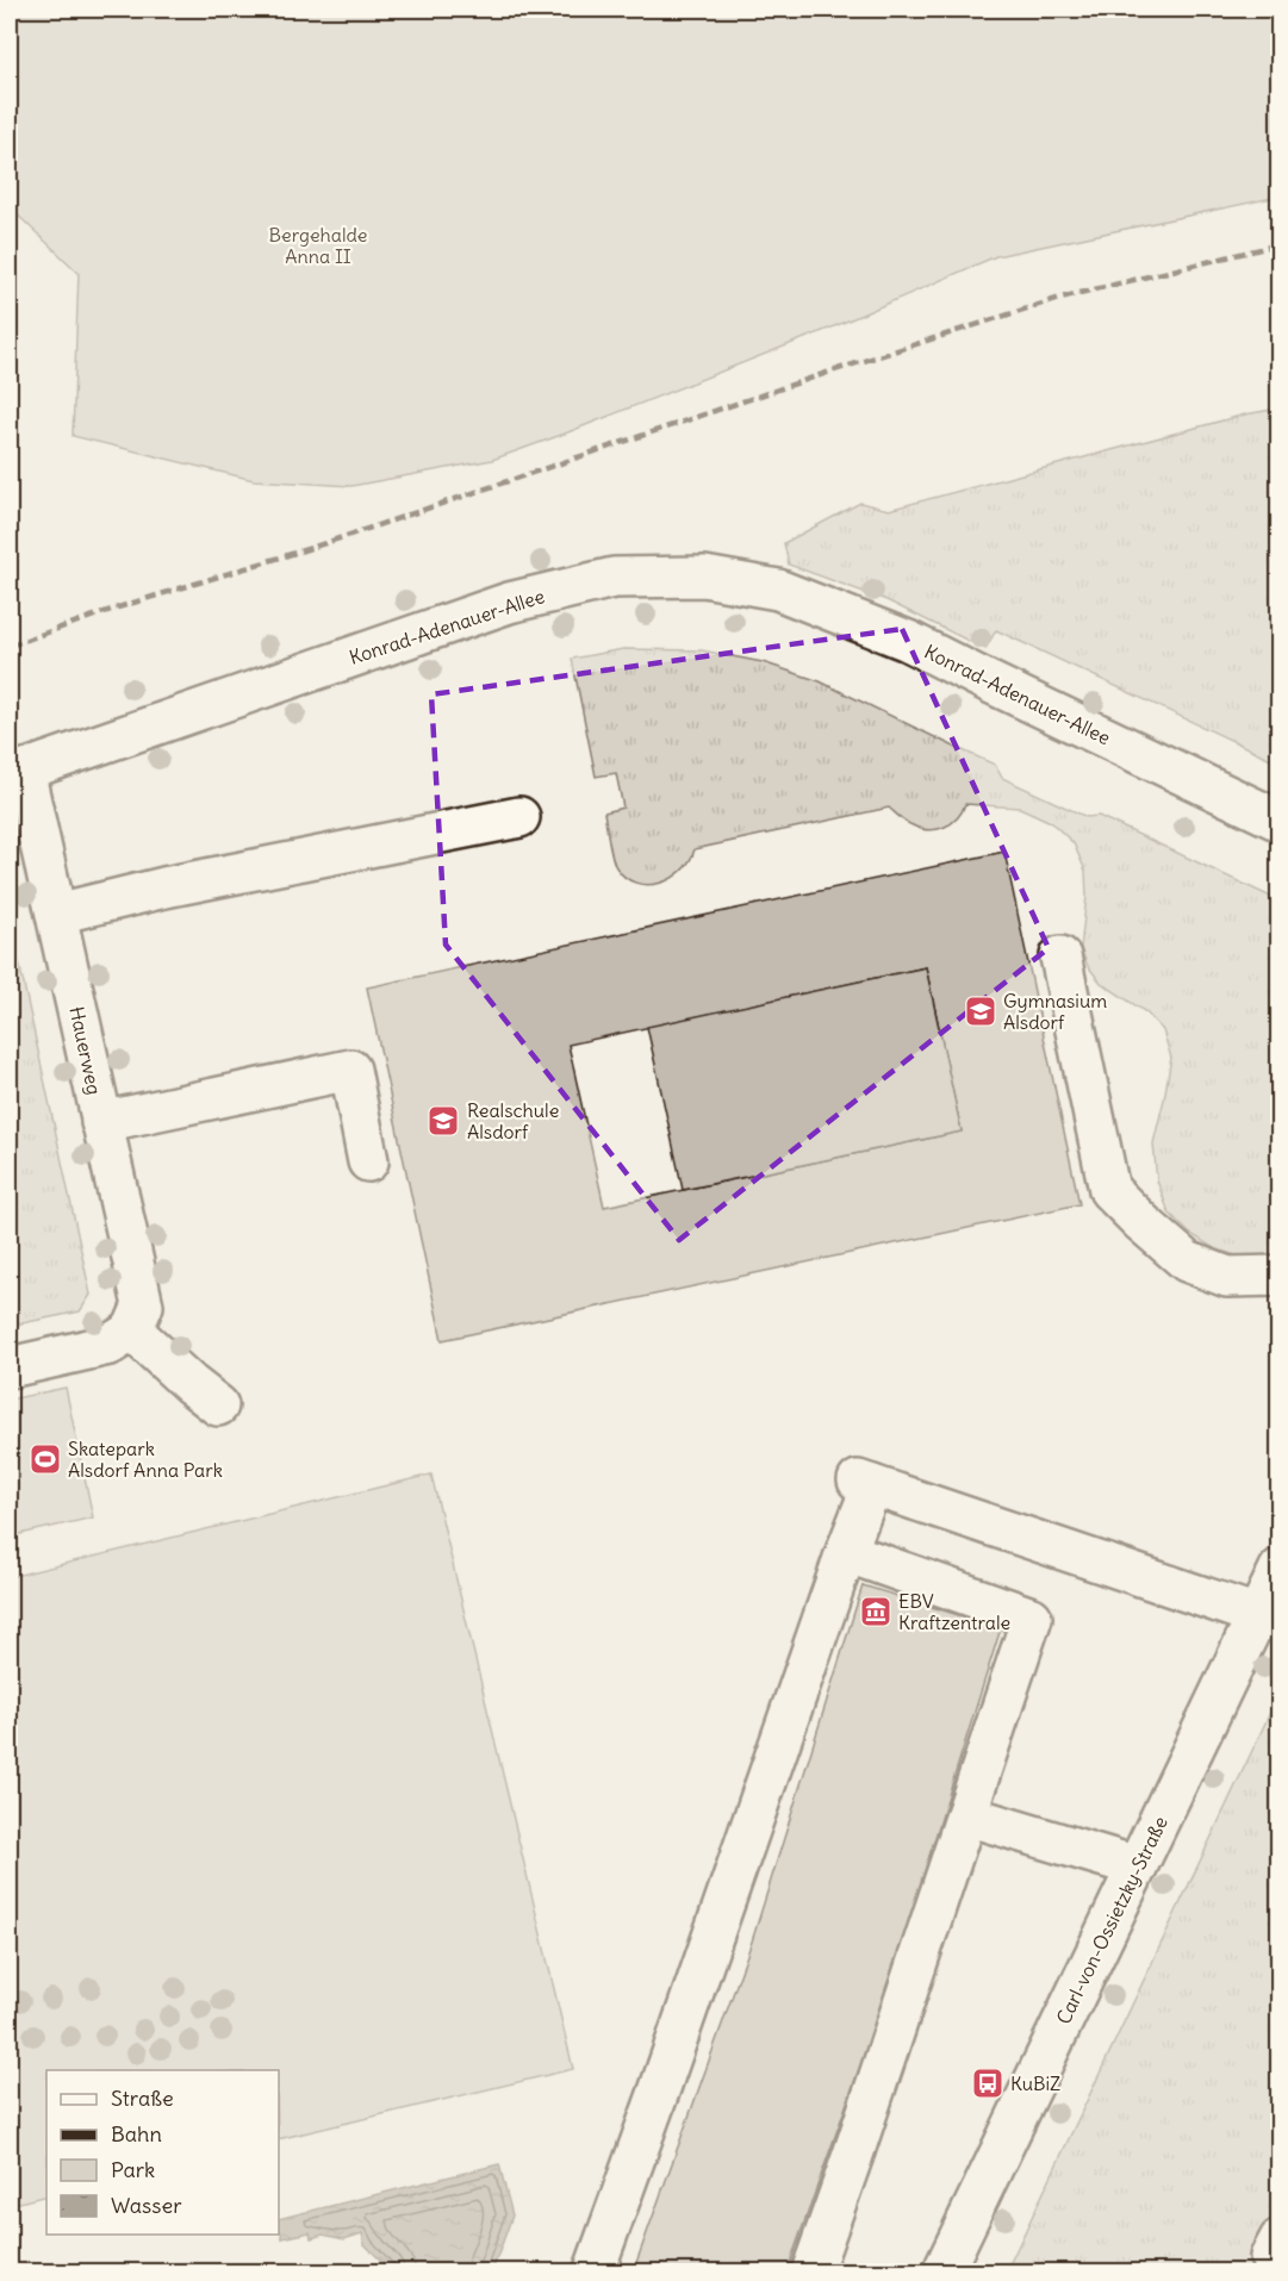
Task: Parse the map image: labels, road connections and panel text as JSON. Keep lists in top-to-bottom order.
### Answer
{
  "streets": {
    "street": ["Konrad-Adenauer-Allee", "Hauerweg", "Carl-von-Ossietzky-Straße"]
  },
  "crossings": [
    ["Konrad-Adenauer-Allee", "Hauerweg"]
  ],
  "parks": ["Bergehalde Anna II"],
  "places": {
    "school or university": ["Gymnasium Alsdorf", "Realschule Alsdorf"],
    "sports": ["Skatepark Alsdorf Anna Park"],
    "museum": ["EBV Kraftzentrale"],
    "bus stop": ["KuBiZ"]
  },
  "legend": [
    "Straße",
    "Bahn",
    "Park",
    "Wasser"
  ]
}
